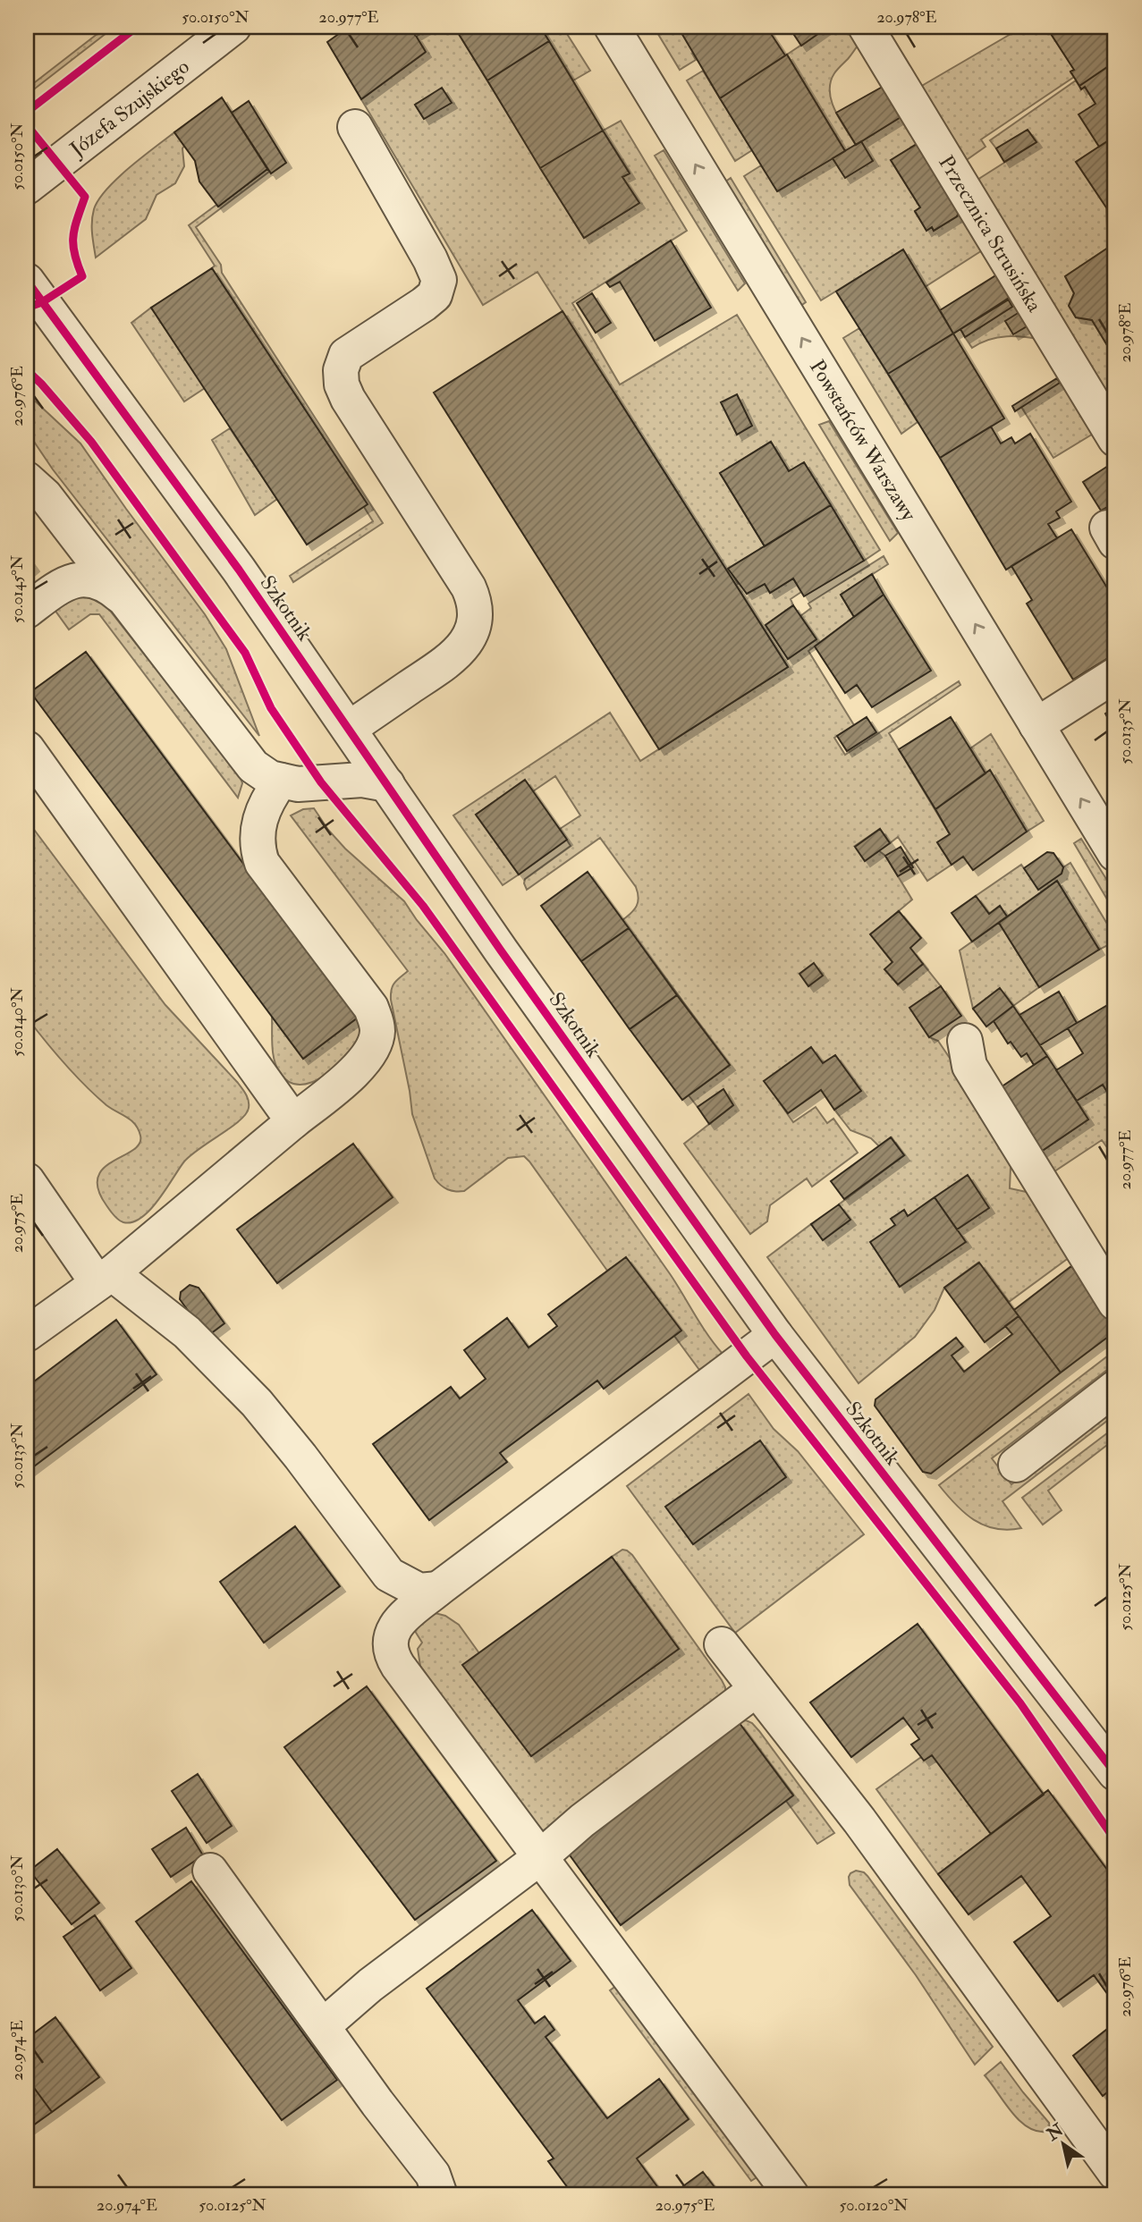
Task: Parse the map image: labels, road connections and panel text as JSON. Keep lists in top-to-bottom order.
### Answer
{
  "streets": {
    "street": [
      "Józefa Szujskiego",
      "Przecznica Strusińska",
      "Powstańców Warszawy",
      "Szkotnik"
    ]
  },
  "one_way": ["Powstańców Warszawy"],
  "north": "top left",
  "coordinates": [
    "50.0150°N",
    "20.977°E",
    "20.978°E",
    "20.976°E",
    "50.0145°N",
    "50.0135°N",
    "50.0140°N",
    "20.975°E",
    "50.0125°N",
    "50.0130°N",
    "20.974°E",
    "50.0120°N"
  ]
}
